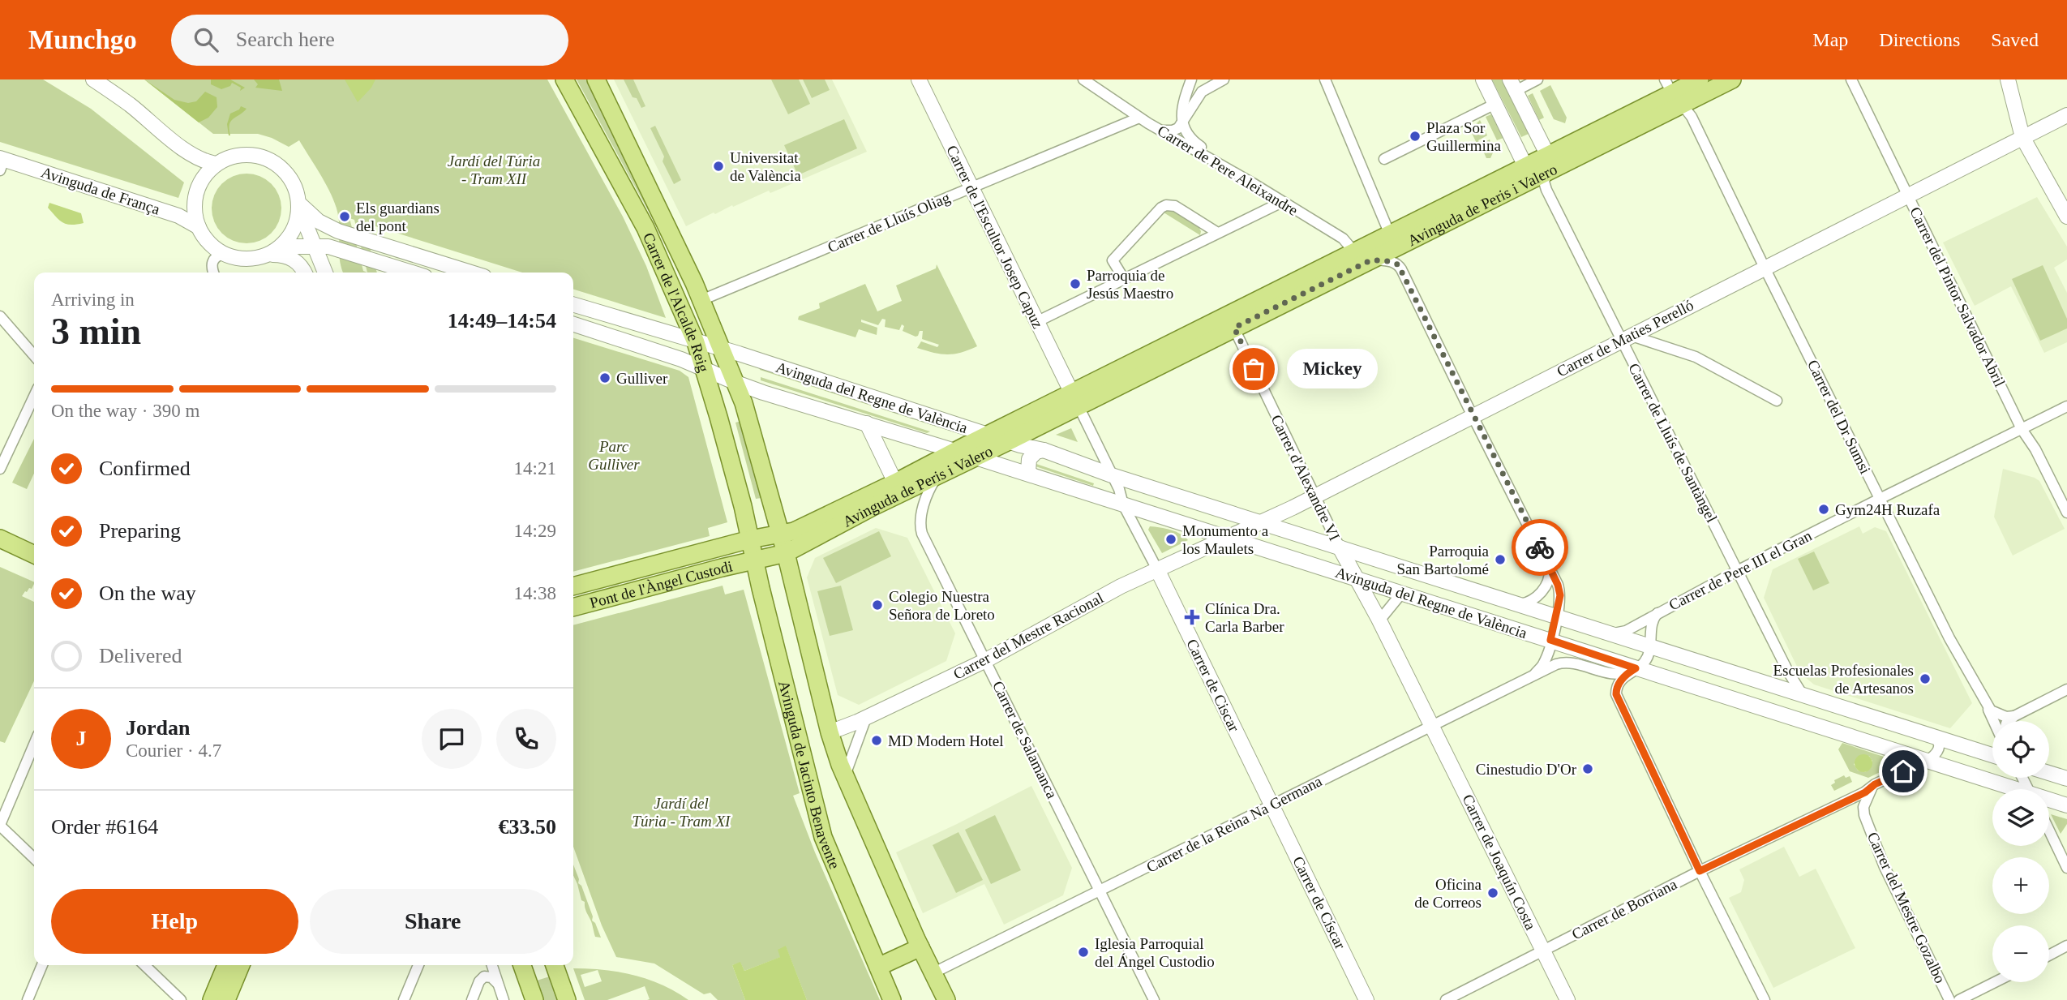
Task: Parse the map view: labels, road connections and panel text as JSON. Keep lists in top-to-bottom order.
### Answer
{
  "streets": {
    "main road": [
      "Avinguda de França",
      "Avinguda de Peris i Valero",
      "Carrer de l'Escultor Josep Capuz",
      "Carrer de l'Alcalde Reig",
      "Carrer de Maties Perelló",
      "Avinguda del Regne de València",
      "Pont de l'Àngel Custodi",
      "Carrer del Mestre Racional",
      "Carrer de Ciscar",
      "Avinguda de Jacinto Benavente",
      "Carrer de Joaquín Costa",
      "Carrer de Císcar"
    ],
    "street": [
      "Carrer de Pere Aleixandre",
      "Carrer de Lluís Oliag",
      "Carrer del Pintor Salvador Abril",
      "Carrer del Dr Sumsi",
      "Carrer de Lluís de Santàngel",
      "Carrer d'Alexandre VI",
      "Carrer de Pere III el Gran",
      "Carrer de Salamanca",
      "Carrer de la Reina Na Germana",
      "Carrer del Mestre Gozalbo",
      "Carrer de Borriana"
    ]
  },
  "crossings": [
    ["Carrer de Pere Aleixandre", "Avinguda de Peris i Valero"],
    ["Carrer de Pere Aleixandre", "Carrer de Lluís Oliag"],
    ["Avinguda de Peris i Valero", "Carrer de l'Escultor Josep Capuz"],
    ["Avinguda de Peris i Valero", "Carrer de l'Alcalde Reig"],
    ["Avinguda de Peris i Valero", "Avinguda del Regne de València"],
    ["Avinguda de Peris i Valero", "Carrer del Dr Sumsi"],
    ["Avinguda de Peris i Valero", "Carrer de Lluís de Santàngel"],
    ["Avinguda de Peris i Valero", "Carrer d'Alexandre VI"],
    ["Avinguda de Peris i Valero", "Pont de l'Àngel Custodi"],
    ["Avinguda de Peris i Valero", "Carrer de Salamanca"],
    ["Avinguda de Peris i Valero", "Avinguda de Jacinto Benavente"],
    ["Carrer de Lluís Oliag", "Carrer de l'Escultor Josep Capuz"],
    ["Carrer de Lluís Oliag", "Carrer de l'Alcalde Reig"],
    ["Carrer del Pintor Salvador Abril", "Carrer de Maties Perelló"],
    ["Carrer del Pintor Salvador Abril", "Carrer de Pere III el Gran"],
    ["Carrer de l'Alcalde Reig", "Avinguda del Regne de València"],
    ["Carrer de l'Alcalde Reig", "Pont de l'Àngel Custodi"],
    ["Carrer de l'Alcalde Reig", "Avinguda de Jacinto Benavente"],
    ["Carrer de Maties Perelló", "Avinguda del Regne de València"],
    ["Carrer de Maties Perelló", "Carrer del Dr Sumsi"],
    ["Carrer de Maties Perelló", "Carrer de Lluís de Santàngel"],
    ["Carrer de Maties Perelló", "Carrer d'Alexandre VI"],
    ["Carrer de Maties Perelló", "Carrer del Mestre Racional"],
    ["Avinguda del Regne de València", "Carrer de Lluís de Santàngel"],
    ["Avinguda del Regne de València", "Carrer d'Alexandre VI"],
    ["Avinguda del Regne de València", "Carrer de Pere III el Gran"],
    ["Avinguda del Regne de València", "Carrer del Mestre Racional"],
    ["Avinguda del Regne de València", "Carrer de Ciscar"],
    ["Avinguda del Regne de València", "Carrer de la Reina Na Germana"],
    ["Avinguda del Regne de València", "Carrer de Joaquín Costa"],
    ["Avinguda del Regne de València", "Carrer de Borriana"],
    ["Carrer del Dr Sumsi", "Carrer de Pere III el Gran"],
    ["Carrer de Lluís de Santàngel", "Carrer de Pere III el Gran"],
    ["Carrer d'Alexandre VI", "Carrer de Joaquín Costa"],
    ["Carrer de Pere III el Gran", "Carrer de Borriana"],
    ["Pont de l'Àngel Custodi", "Avinguda de Jacinto Benavente"],
    ["Carrer del Mestre Racional", "Carrer de Ciscar"],
    ["Carrer del Mestre Racional", "Carrer de Salamanca"],
    ["Carrer del Mestre Racional", "Avinguda de Jacinto Benavente"],
    ["Carrer de Ciscar", "Carrer de la Reina Na Germana"],
    ["Carrer de Ciscar", "Carrer de Císcar"],
    ["Carrer de Salamanca", "Carrer de la Reina Na Germana"],
    ["Avinguda de Jacinto Benavente", "Carrer de la Reina Na Germana"],
    ["Carrer de la Reina Na Germana", "Carrer de Joaquín Costa"],
    ["Carrer de la Reina Na Germana", "Carrer de Císcar"],
    ["Carrer de Joaquín Costa", "Carrer de Borriana"],
    ["Carrer del Mestre Gozalbo", "Carrer de Borriana"]
  ],
  "parks": ["Jardí del Túria - Tram XII", "Parc Gulliver", "Jardí del Túria - Tram XI"],
  "places": {
    "other": [
      "Plaza Sor Guillermina",
      "Universitat de València",
      "Els guardians del pont",
      "Parroquia de Jesús Maestro",
      "Mickey",
      "Gulliver",
      "Gym24H Ruzafa",
      "Monumento a los Maulets",
      "Parroquia San Bartolomé",
      "Colegio Nuestra Señora de Loreto",
      "Escuelas Profesionales de Artesanos",
      "MD Modern Hotel",
      "Cinestudio D'Or",
      "Oficina de Correos",
      "Iglesia Parroquial del Ángel Custodio"
    ],
    "health": ["Clínica Dra. Carla Barber"]
  },
  "page": {
    "header": "Munchgo",
    "search": "Search here",
    "nav": ["Map", "Directions", "Saved"],
    "heading": ["3 min", "Arriving in", "14:49–14:54"],
    "panel": [
      "Jordan",
      "Courier · 4.7",
      "Order #6164",
      "€33.50"
    ],
    "bubble": "Mickey",
    "bar": "On the way · 390 m",
    "list": [
      ["Confirmed", "14:21"],
      ["Preparing", "14:29"],
      ["On the way", "14:38"],
      "Delivered"
    ],
    "round": "J",
    "map_buttons": ["+", "−"],
    "buttons": ["Help", "Share"]
  }
}
